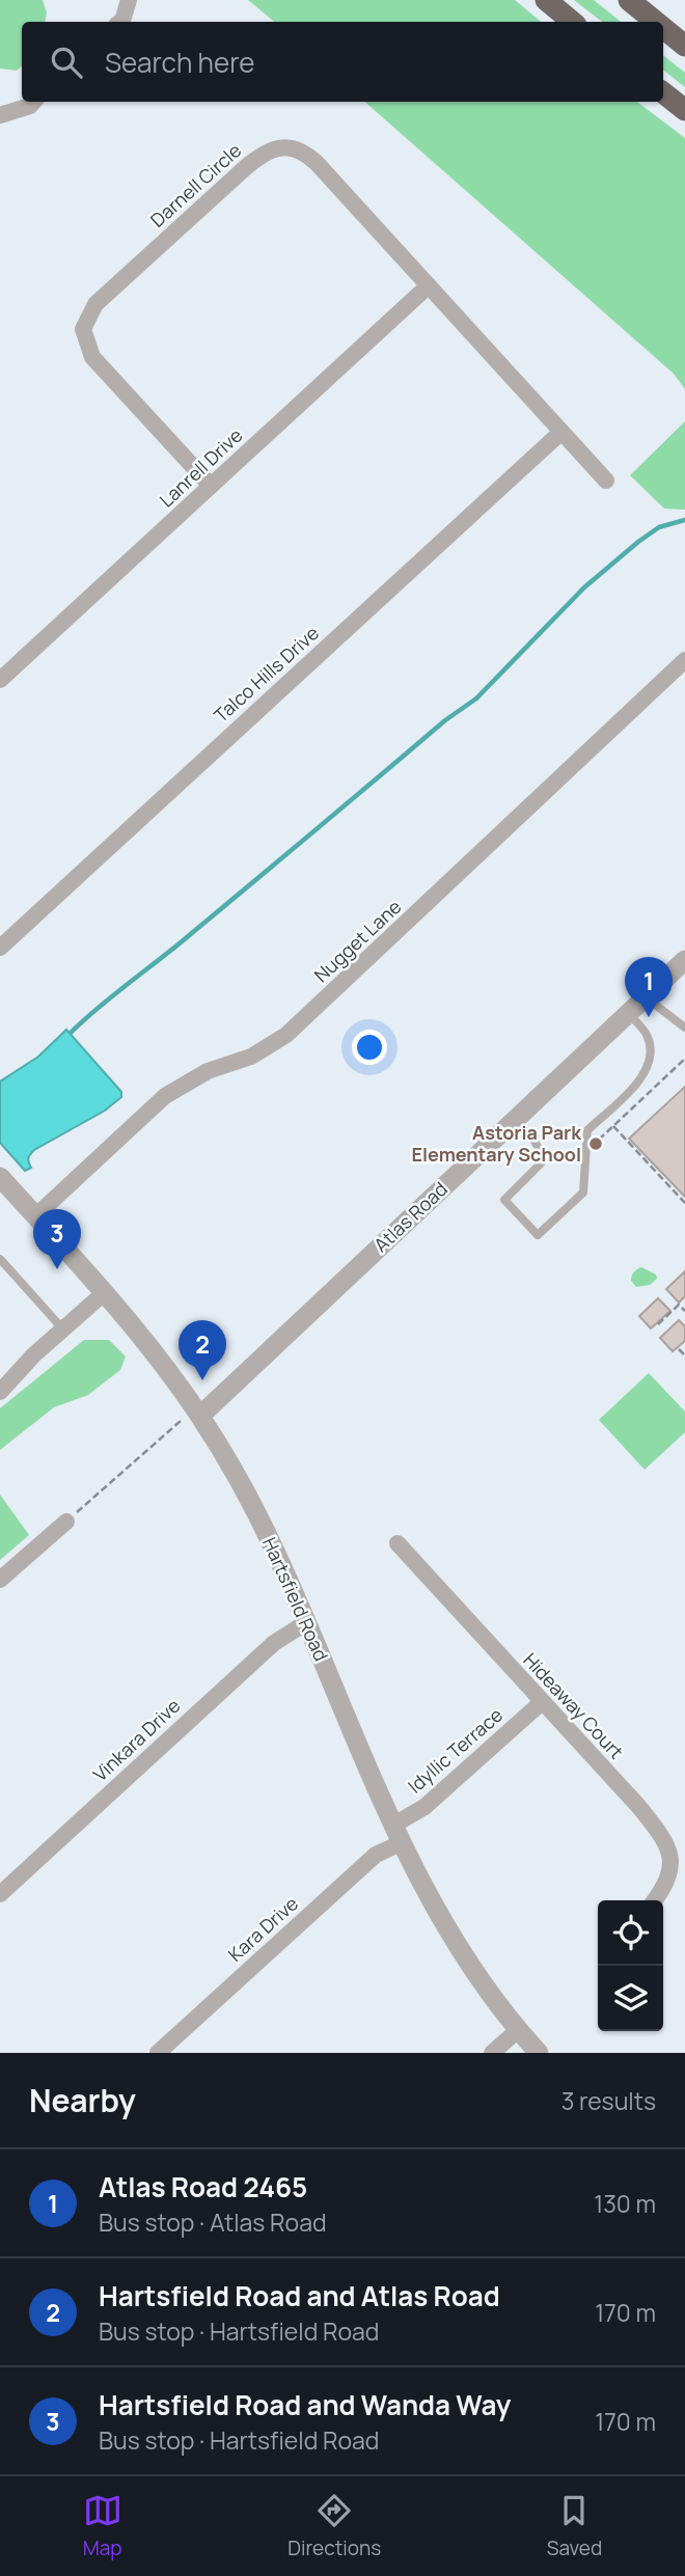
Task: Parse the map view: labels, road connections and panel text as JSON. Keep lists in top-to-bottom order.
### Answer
{
  "streets": {
    "street": [
      "Darnell Circle",
      "Lanrell Drive",
      "Talco Hills Drive",
      "Nugget Lane",
      "Atlas Road",
      "Hartsfield Road",
      "Hideaway Court",
      "Vinkara Drive",
      "Idyllic Terrace",
      "Kara Drive"
    ]
  },
  "crossings": [
    ["Darnell Circle", "Lanrell Drive"],
    ["Darnell Circle", "Talco Hills Drive"],
    ["Nugget Lane", "Hartsfield Road"],
    ["Atlas Road", "Hartsfield Road"],
    ["Hartsfield Road", "Vinkara Drive"],
    ["Hartsfield Road", "Idyllic Terrace"],
    ["Hartsfield Road", "Kara Drive"],
    ["Hideaway Court", "Idyllic Terrace"],
    ["Idyllic Terrace", "Kara Drive"]
  ],
  "places": ["Astoria Park Elementary School"],
  "page": {
    "search": "Search here",
    "pins": ["1", "3", "2"],
    "heading": ["Nearby", "3 results"],
    "list": [
      {
        "mark": "1",
        "name": "Atlas Road 2465",
        "note": "Bus stop · Atlas Road",
        "value": "130 m"
      },
      {
        "mark": "2",
        "name": "Hartsfield Road and Atlas Road",
        "note": "Bus stop · Hartsfield Road",
        "value": "170 m"
      },
      {
        "mark": "3",
        "name": "Hartsfield Road and Wanda Way",
        "note": "Bus stop · Hartsfield Road",
        "value": "170 m"
      }
    ],
    "nav": ["Map", "Directions", "Saved"]
  }
}
